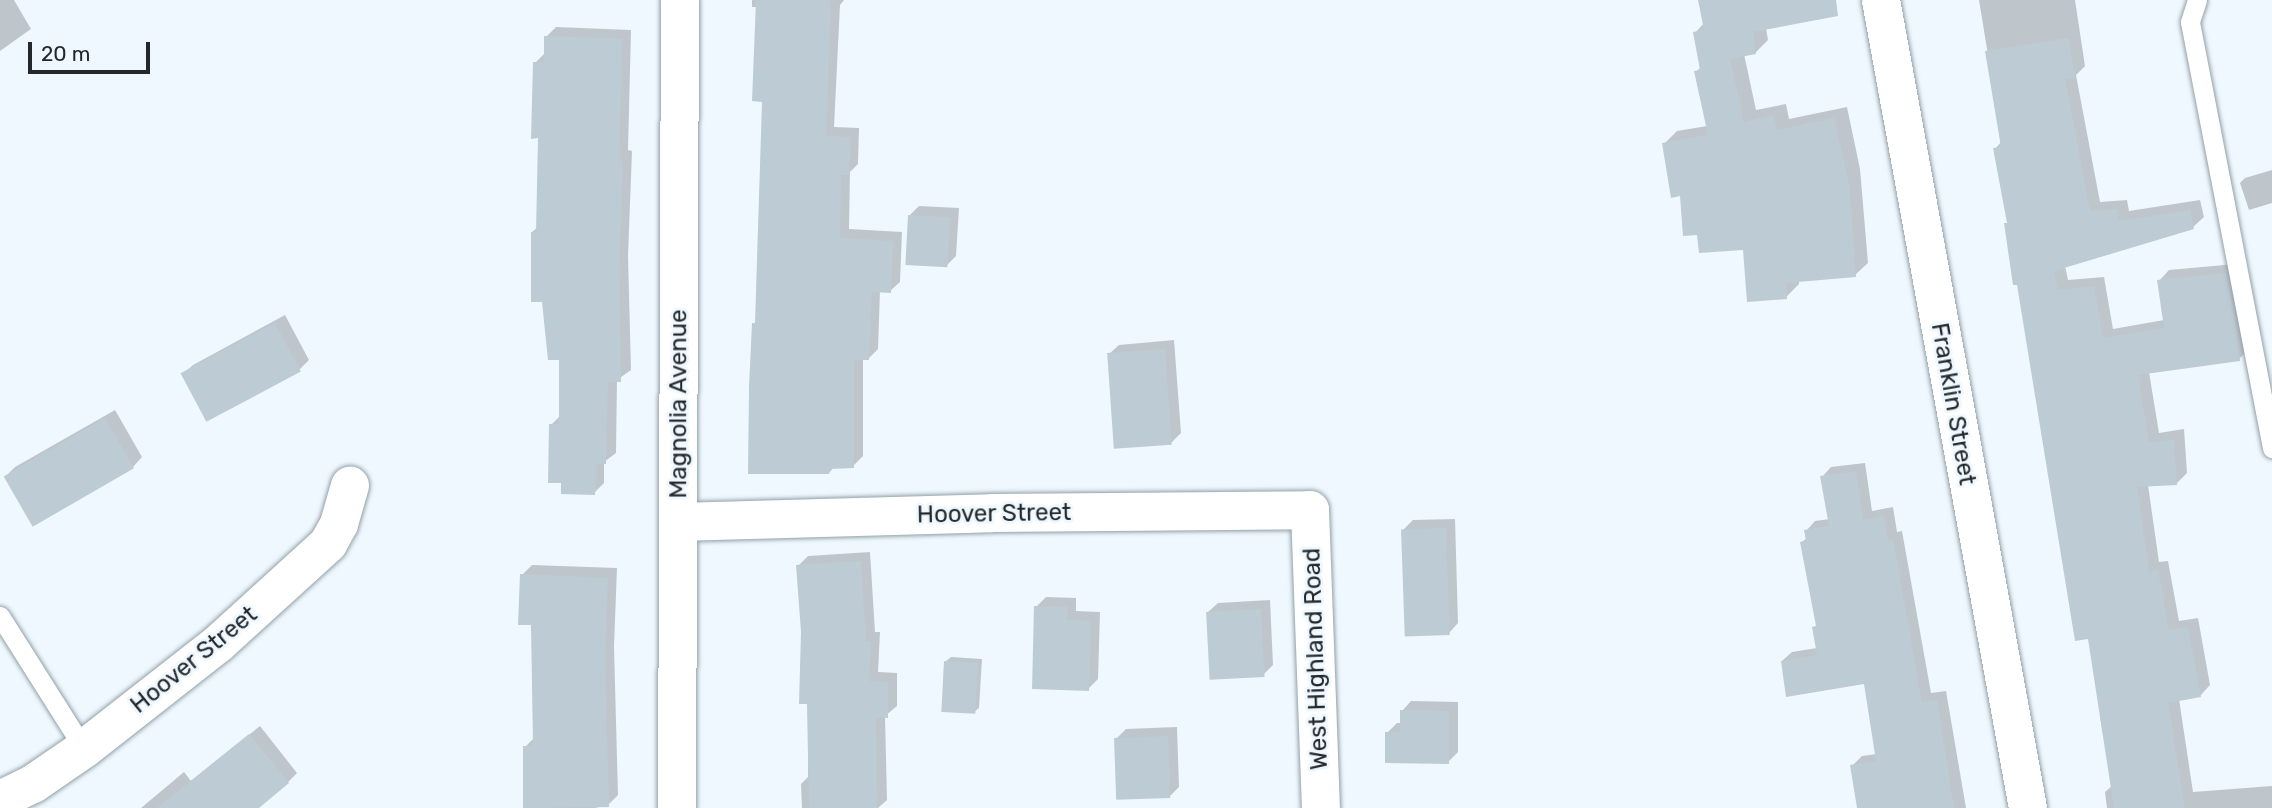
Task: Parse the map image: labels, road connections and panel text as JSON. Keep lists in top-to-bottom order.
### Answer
{
  "streets": {
    "street": [
      "Magnolia Avenue",
      "Franklin Street",
      "Hoover Street",
      "West Highland Road"
    ]
  },
  "crossings": [
    ["Magnolia Avenue", "Hoover Street"],
    ["Hoover Street", "West Highland Road"]
  ],
  "scale_bar": "20 m"
}
